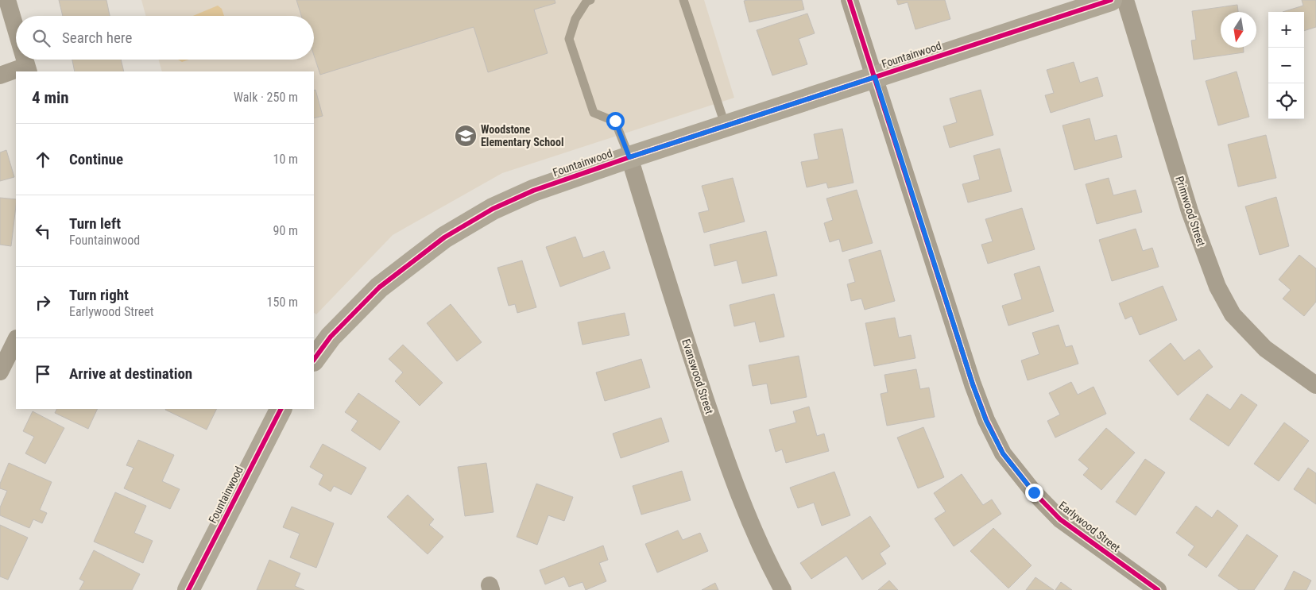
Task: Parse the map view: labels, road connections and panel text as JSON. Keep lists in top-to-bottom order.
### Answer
{
  "streets": {
    "street": [
      "Fountainwood",
      "Primwood Street",
      "Evanswood Street",
      "Earlywood Street"
    ]
  },
  "crossings": [
    ["Fountainwood", "Evanswood Street"],
    ["Fountainwood", "Earlywood Street"]
  ],
  "places": {
    "school or university": ["Woodstone Elementary School"]
  },
  "north": "bottom",
  "page": {
    "map_buttons": ["+", "−"],
    "search": "Search here",
    "heading": ["4 min", "Walk · 250 m"],
    "list": [
      ["Continue", "10 m"],
      ["Turn left", "Fountainwood", "90 m"],
      ["Turn right", "Earlywood Street", "150 m"],
      "Arrive at destination"
    ]
  }
}
